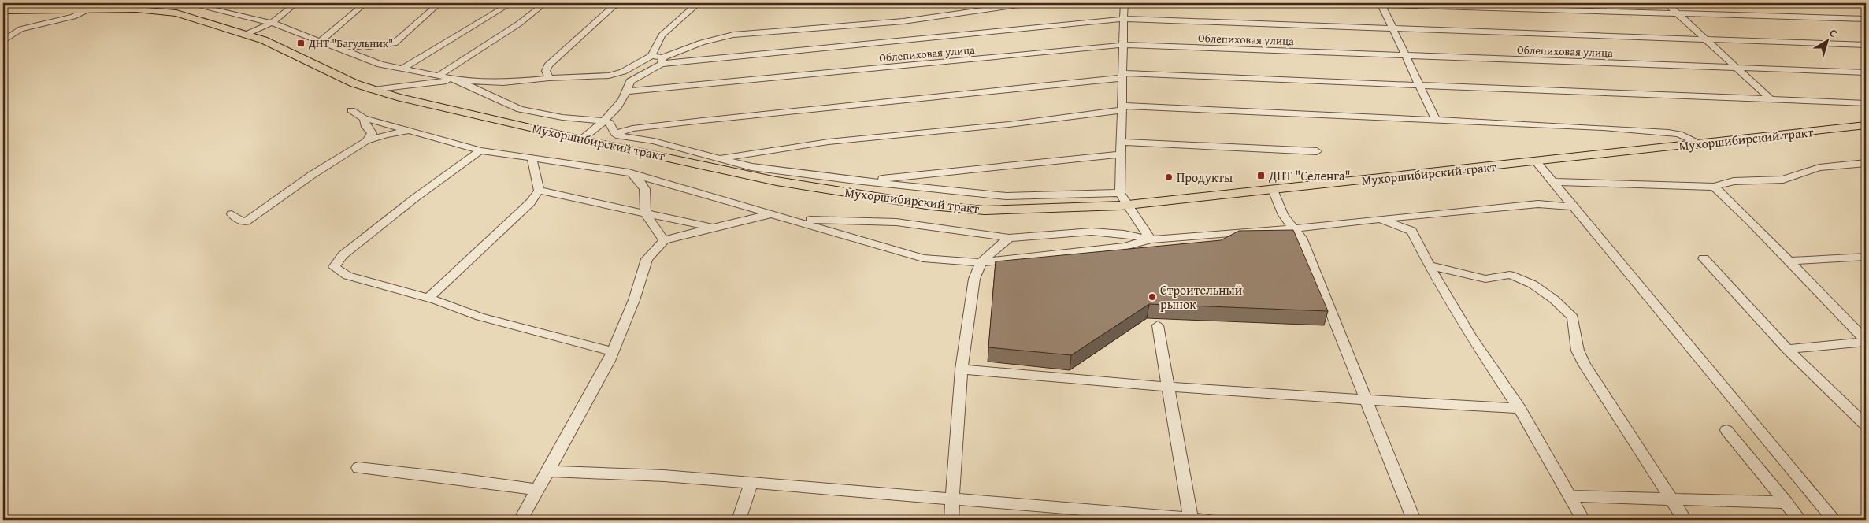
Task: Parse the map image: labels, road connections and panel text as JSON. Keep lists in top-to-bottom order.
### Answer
{
  "streets": {
    "main road": ["Мухоршибирский тракт"],
    "street": ["Облепиховая улица"]
  },
  "places": {
    "transit": ["ДНТ \"Багульник\"", "ДНТ \"Селенга\""],
    "other": ["Продукты", "Строительный рынок"]
  },
  "north": "top right"
}
